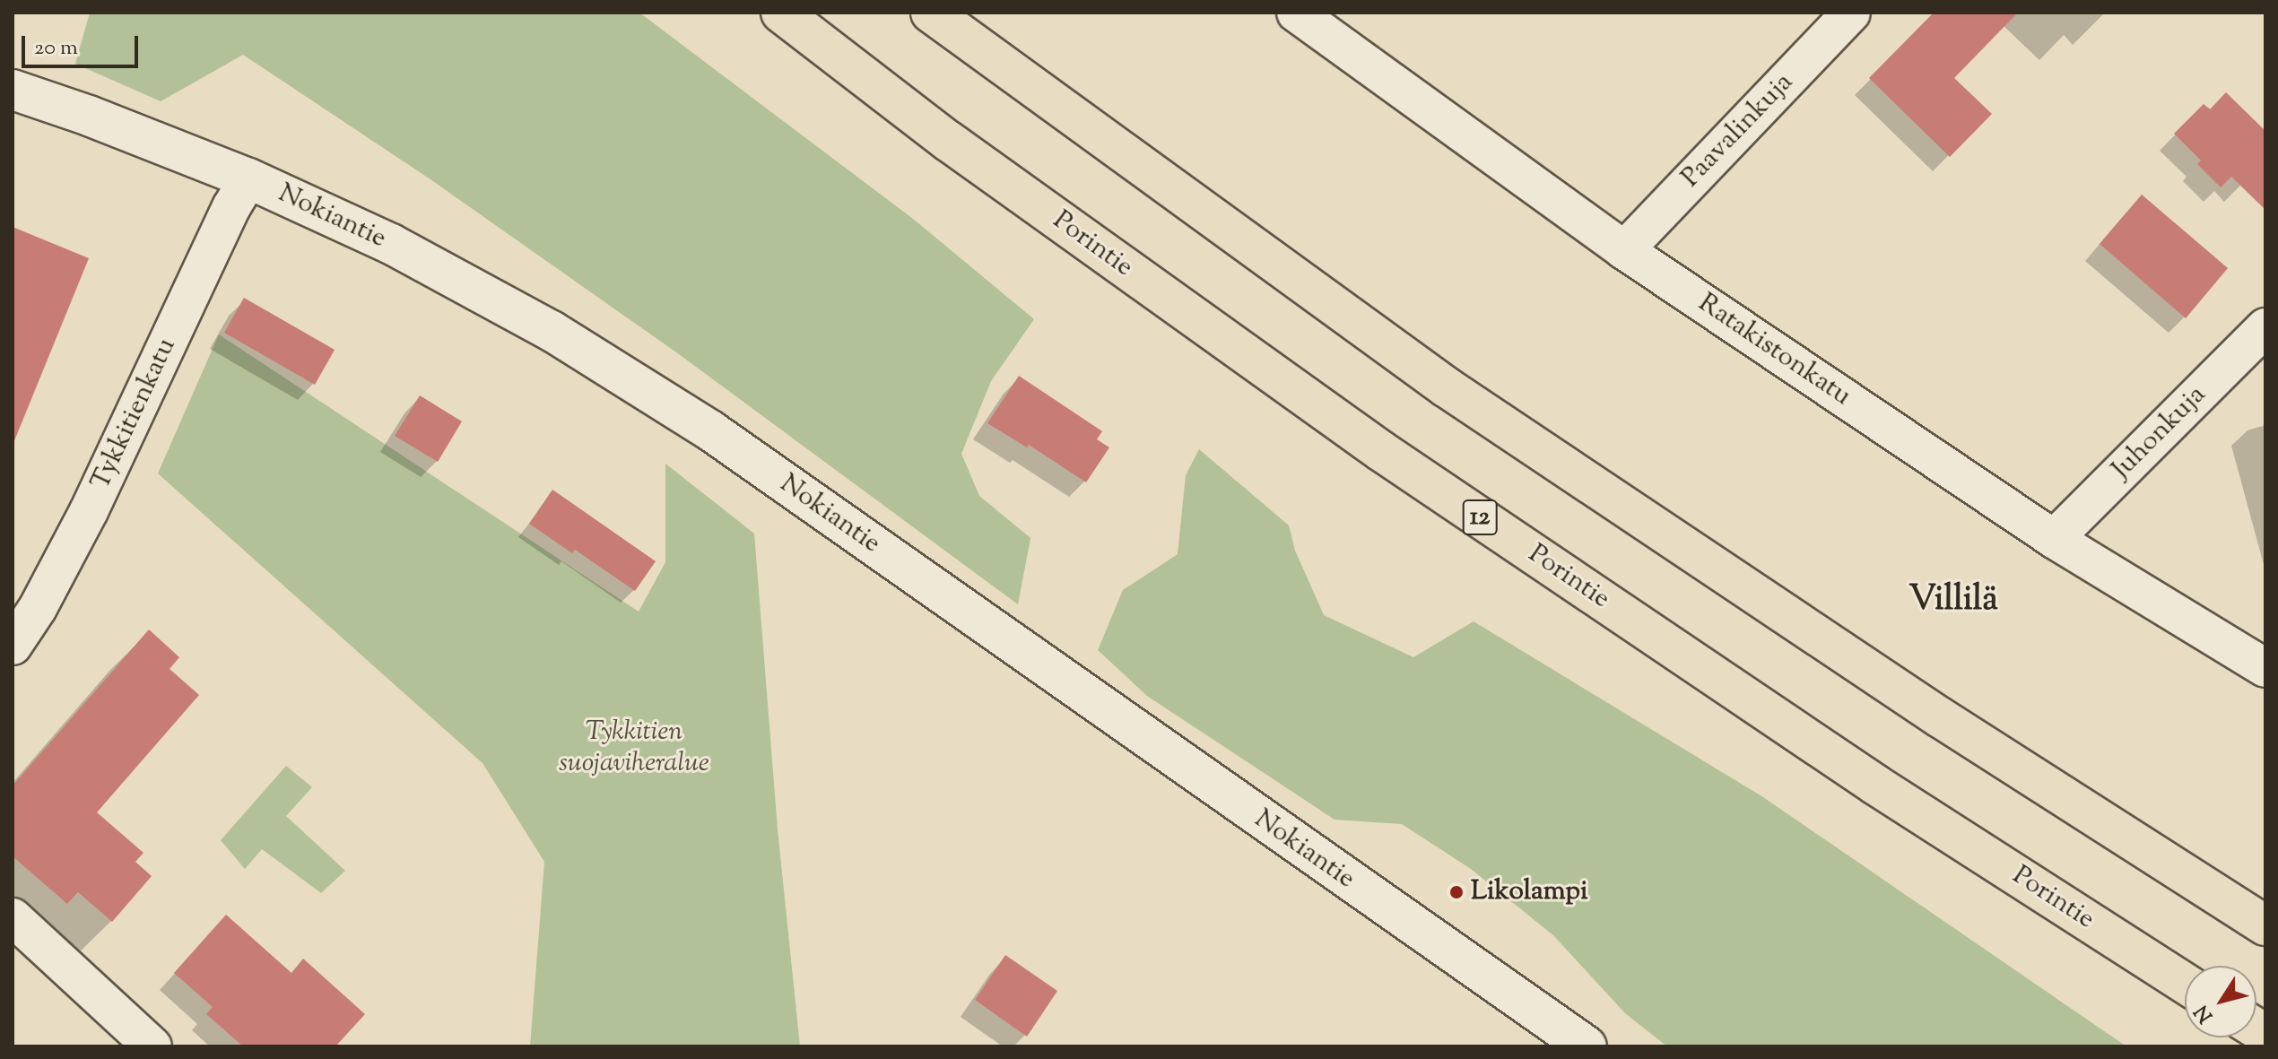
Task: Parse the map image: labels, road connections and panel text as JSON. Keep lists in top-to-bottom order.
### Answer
{
  "streets": {
    "highway": ["Porintie", "12"],
    "main road": ["Nokiantie"],
    "street": [
      "Paavalinkuja",
      "Ratakistonkatu",
      "Tykkitienkatu",
      "Juhonkuja"
    ]
  },
  "crossings": [
    ["Paavalinkuja", "Ratakistonkatu"],
    ["Nokiantie", "Tykkitienkatu"],
    ["Ratakistonkatu", "Juhonkuja"]
  ],
  "districts": ["Villilä"],
  "parks": ["Tykkitien suojaviheralue"],
  "places": ["Likolampi"],
  "scale_bar": "20 m",
  "north": "bottom left"
}
